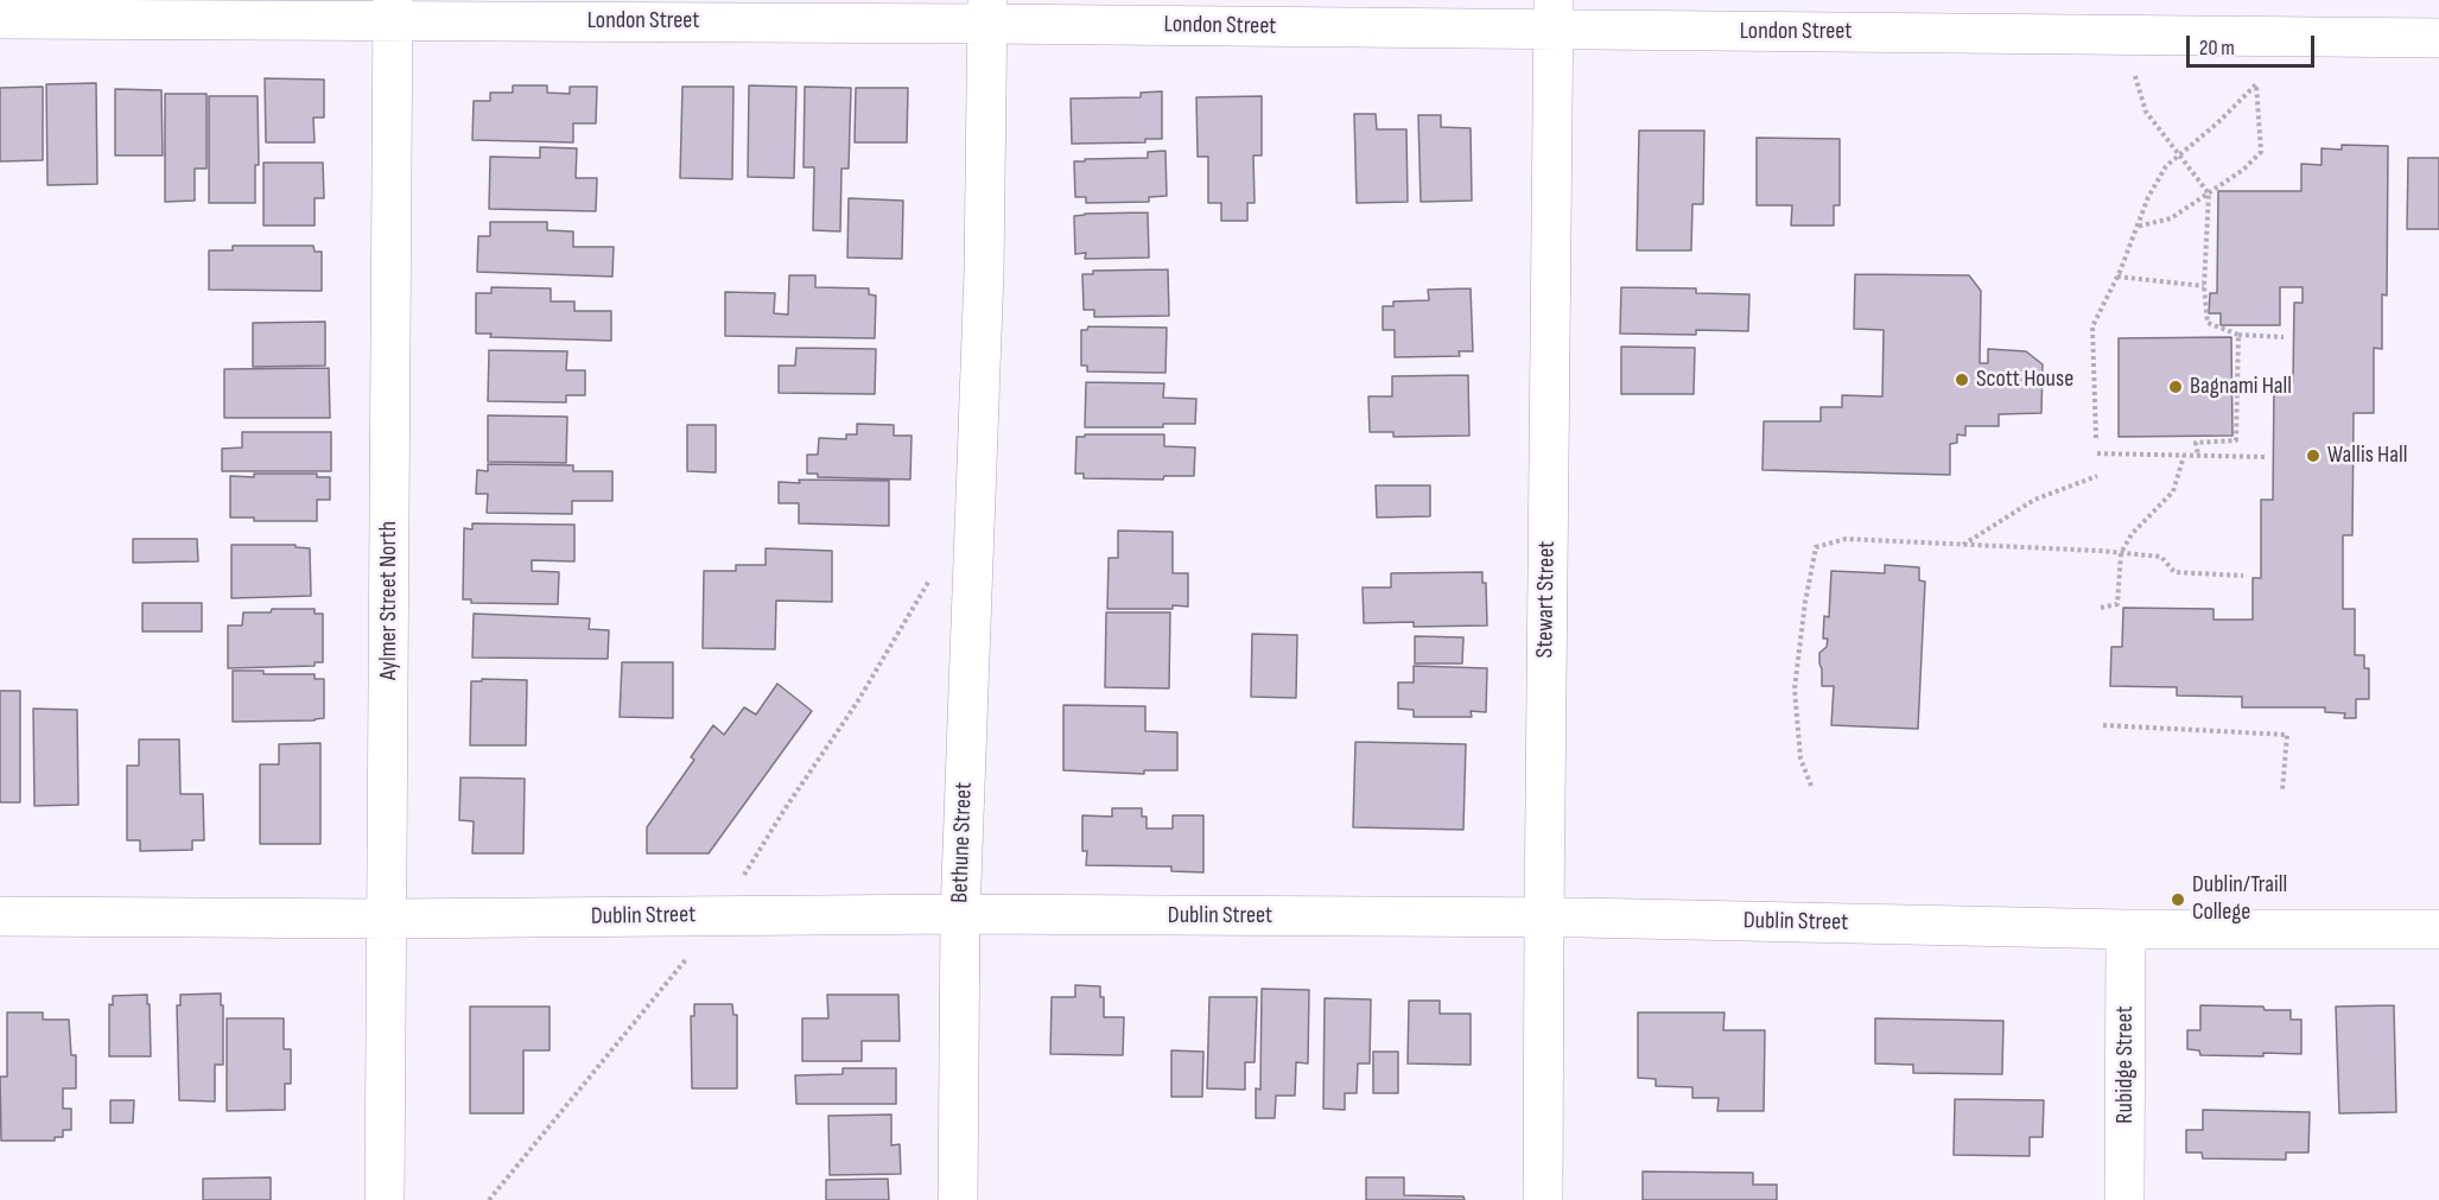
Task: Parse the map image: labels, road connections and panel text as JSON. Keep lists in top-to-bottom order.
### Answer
{
  "streets": {
    "street": [
      "London Street",
      "Stewart Street",
      "Aylmer Street North",
      "Bethune Street",
      "Dublin Street",
      "Rubidge Street"
    ]
  },
  "crossings": [
    ["London Street", "Stewart Street"],
    ["London Street", "Aylmer Street North"],
    ["London Street", "Bethune Street"],
    ["Stewart Street", "Dublin Street"],
    ["Aylmer Street North", "Dublin Street"],
    ["Bethune Street", "Dublin Street"],
    ["Dublin Street", "Rubidge Street"]
  ],
  "places": [
    "Scott House",
    "Bagnami Hall",
    "Wallis Hall",
    "Dublin/Traill College"
  ],
  "scale_bar": "20 m"
}
